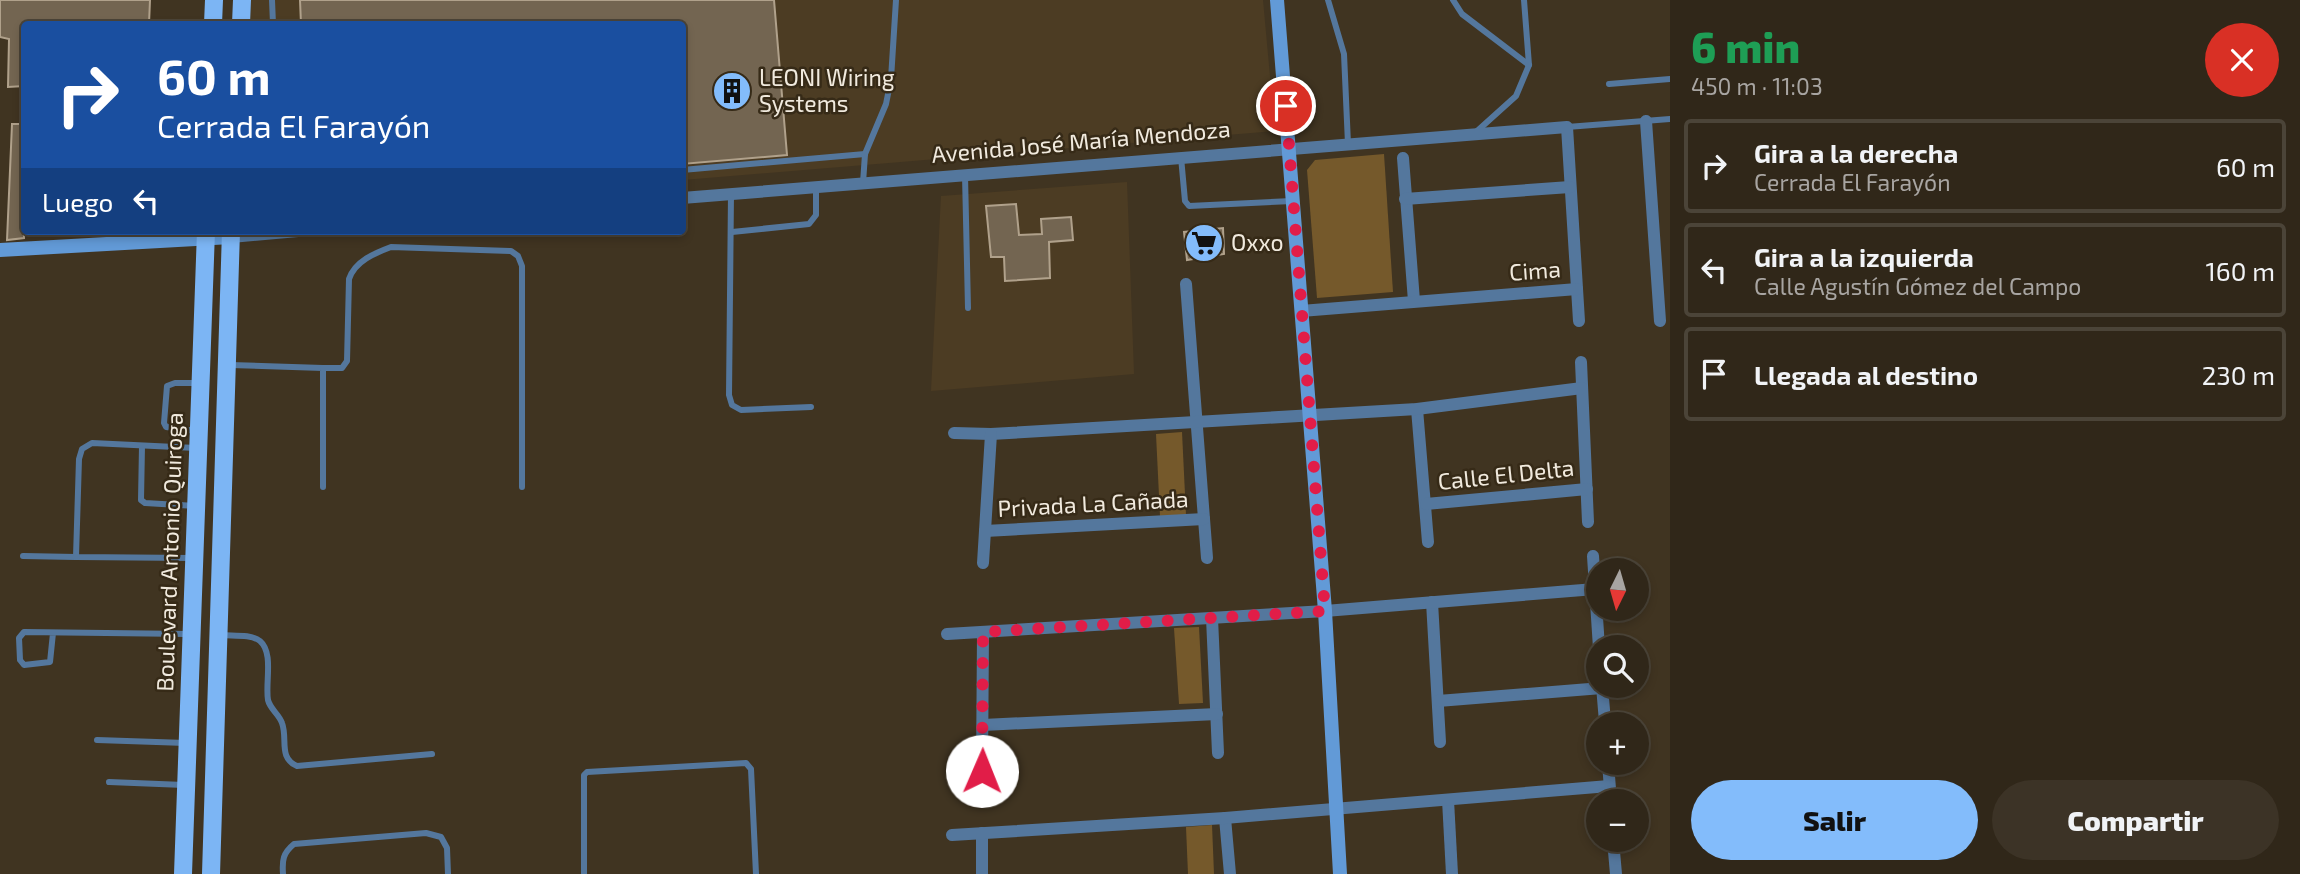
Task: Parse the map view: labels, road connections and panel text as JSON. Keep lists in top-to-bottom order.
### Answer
{
  "streets": {
    "main road": ["Boulevard Antonio Quiroga"],
    "street": [
      "Avenida José María Mendoza",
      "Cima",
      "Calle El Delta",
      "Privada La Cañada"
    ]
  },
  "crossings": [
    ["Avenida José María Mendoza", "Cima"]
  ],
  "places": {
    "building": ["LEONI Wiring Systems"],
    "supermarket": ["Oxxo"]
  },
  "north": "bottom",
  "page": {
    "heading": ["6 min", "450 m · 11:03"],
    "turn": ["60 m", "Cerrada El Farayón"],
    "list": [
      {
        "name": "Gira a la derecha",
        "note": "Cerrada El Farayón",
        "value": "60 m"
      },
      {
        "name": "Gira a la izquierda",
        "note": "Calle Agustín Gómez del Campo",
        "value": "160 m"
      },
      {
        "name": "Llegada al destino",
        "value": "230 m"
      }
    ],
    "then": "Luego",
    "map_buttons": ["+", "−"],
    "buttons": ["Salir", "Compartir"]
  }
}
